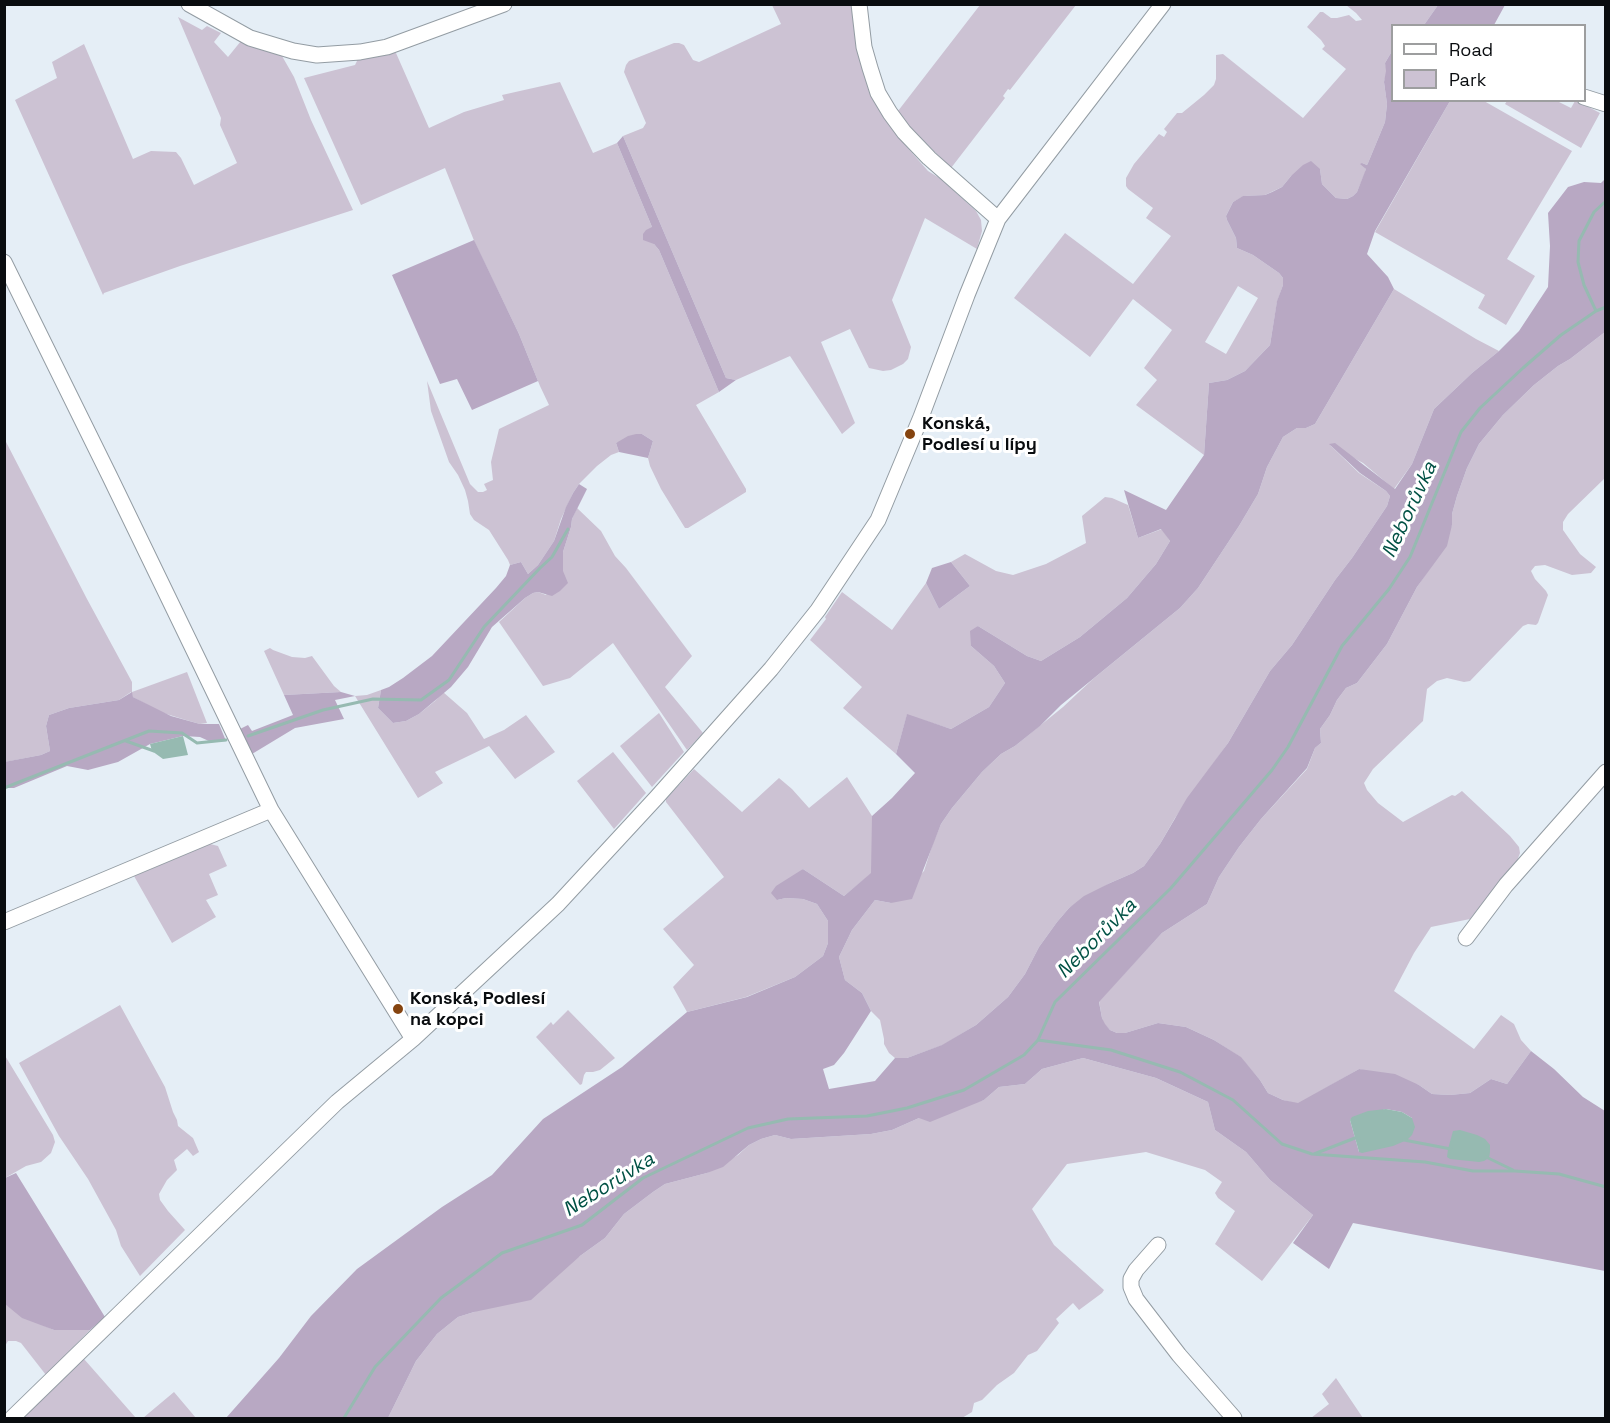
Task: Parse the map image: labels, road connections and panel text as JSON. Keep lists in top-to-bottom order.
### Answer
{
  "water": ["Neborůvka"],
  "places": ["Konská, Podlesí u lípy", "Konská, Podlesí na kopci"],
  "legend": ["Road", "Park"]
}
